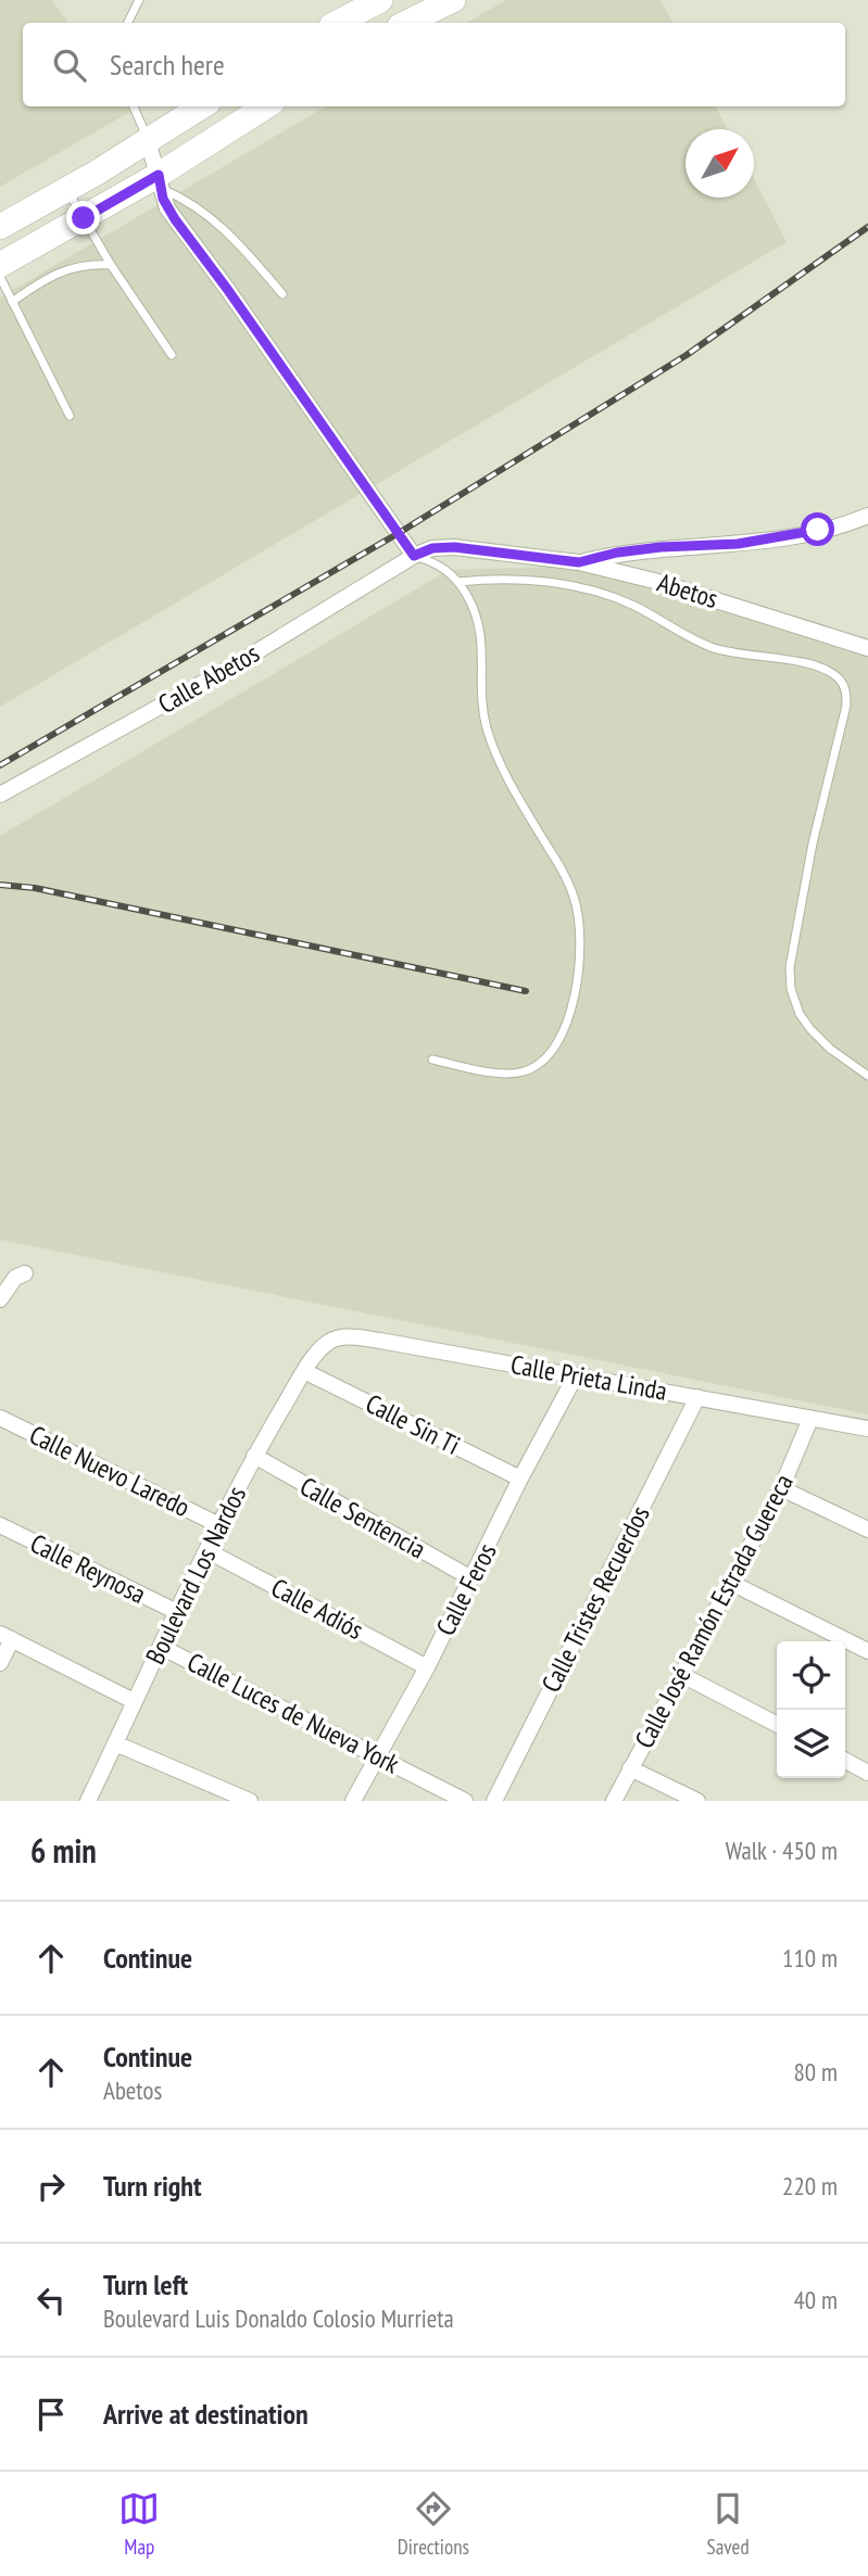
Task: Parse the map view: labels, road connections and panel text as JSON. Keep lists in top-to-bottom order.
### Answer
{
  "streets": {
    "street": [
      "Abetos",
      "Calle Abetos",
      "Calle Prieta Linda",
      "Calle Sin Ti",
      "Calle Nuevo Laredo",
      "Calle Sentencia",
      "Calle Reynosa",
      "Boulevard Los Nardos",
      "Calle Feros",
      "Calle Tristes Recuerdos",
      "Calle Adiós",
      "Calle José Ramón Estrada Guereca",
      "Calle Luces de Nueva York"
    ]
  },
  "crossings": [
    ["Abetos", "Calle Abetos"],
    ["Calle Prieta Linda", "Boulevard Los Nardos"],
    ["Calle Prieta Linda", "Calle Feros"],
    ["Calle Prieta Linda", "Calle Tristes Recuerdos"],
    ["Calle Prieta Linda", "Calle José Ramón Estrada Guereca"],
    ["Calle Sin Ti", "Boulevard Los Nardos"],
    ["Calle Sin Ti", "Calle Feros"],
    ["Calle Nuevo Laredo", "Boulevard Los Nardos"],
    ["Calle Sentencia", "Boulevard Los Nardos"],
    ["Calle Sentencia", "Calle Feros"],
    ["Calle Reynosa", "Boulevard Los Nardos"],
    ["Boulevard Los Nardos", "Calle Adiós"],
    ["Boulevard Los Nardos", "Calle Luces de Nueva York"],
    ["Calle Feros", "Calle Adiós"],
    ["Calle Feros", "Calle Luces de Nueva York"]
  ],
  "north": "top right",
  "page": {
    "search": "Search here",
    "heading": ["6 min", "Walk · 450 m"],
    "list": [
      ["Continue", "110 m"],
      ["Continue", "Abetos", "80 m"],
      ["Turn right", "220 m"],
      ["Turn left", "Boulevard Luis Donaldo Colosio Murrieta", "40 m"],
      "Arrive at destination"
    ],
    "nav": ["Map", "Directions", "Saved"]
  }
}
